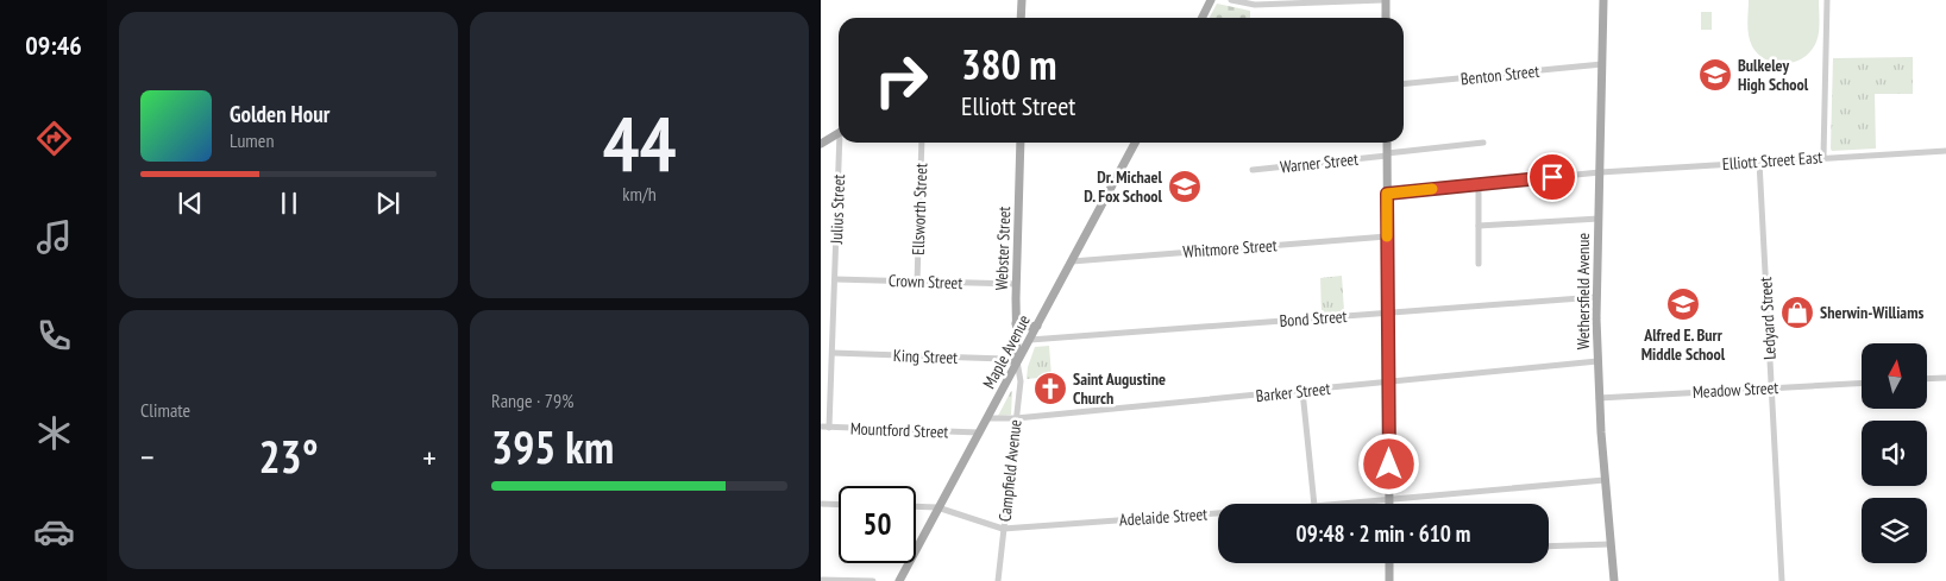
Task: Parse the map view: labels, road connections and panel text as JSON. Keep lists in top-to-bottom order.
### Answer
{
  "streets": {
    "main road": ["Webster Street", "Wethersfield Avenue", "Maple Avenue"],
    "street": [
      "Benton Street",
      "Elliott Street East",
      "Warner Street",
      "Julius Street",
      "Ellsworth Street",
      "Whitmore Street",
      "Crown Street",
      "Bond Street",
      "Ledyard Street",
      "King Street",
      "Meadow Street",
      "Barker Street",
      "Mountford Street",
      "Campfield Avenue",
      "Adelaide Street"
    ]
  },
  "crossings": [
    ["Benton Street", "Wethersfield Avenue"],
    ["Elliott Street East", "Wethersfield Avenue"],
    ["Elliott Street East", "Ledyard Street"],
    ["Julius Street", "Crown Street"],
    ["Julius Street", "King Street"],
    ["Julius Street", "Mountford Street"],
    ["Ellsworth Street", "Crown Street"],
    ["Webster Street", "Crown Street"],
    ["Webster Street", "Maple Avenue"],
    ["Webster Street", "King Street"],
    ["Webster Street", "Campfield Avenue"],
    ["Whitmore Street", "Maple Avenue"],
    ["Wethersfield Avenue", "Bond Street"],
    ["Wethersfield Avenue", "Meadow Street"],
    ["Wethersfield Avenue", "Barker Street"],
    ["Wethersfield Avenue", "Adelaide Street"],
    ["Bond Street", "Maple Avenue"],
    ["Ledyard Street", "Meadow Street"],
    ["Maple Avenue", "King Street"],
    ["Maple Avenue", "Barker Street"],
    ["Maple Avenue", "Mountford Street"],
    ["Maple Avenue", "Campfield Avenue"],
    ["Maple Avenue", "Adelaide Street"],
    ["King Street", "Campfield Avenue"],
    ["Barker Street", "Campfield Avenue"],
    ["Campfield Avenue", "Adelaide Street"]
  ],
  "places": {
    "school or university": ["Bulkeley High School", "Dr. Michael D. Fox School", "Alfred E. Burr Middle School"],
    "shop": ["Sherwin-Williams"],
    "church": ["Saint Augustine Church"]
  },
  "north": "top",
  "page": {
    "tabs": "09:46",
    "tile": [
      ["44", "km/h"],
      "Climate",
      ["Range · 79%", "395 km"]
    ],
    "turn": ["380 m", "Elliott Street"],
    "song": ["Golden Hour", "Lumen"],
    "heat": ["−", "23°", "+"],
    "limit": "50",
    "trip": "09:48 · 2 min · 610 m"
  }
}
